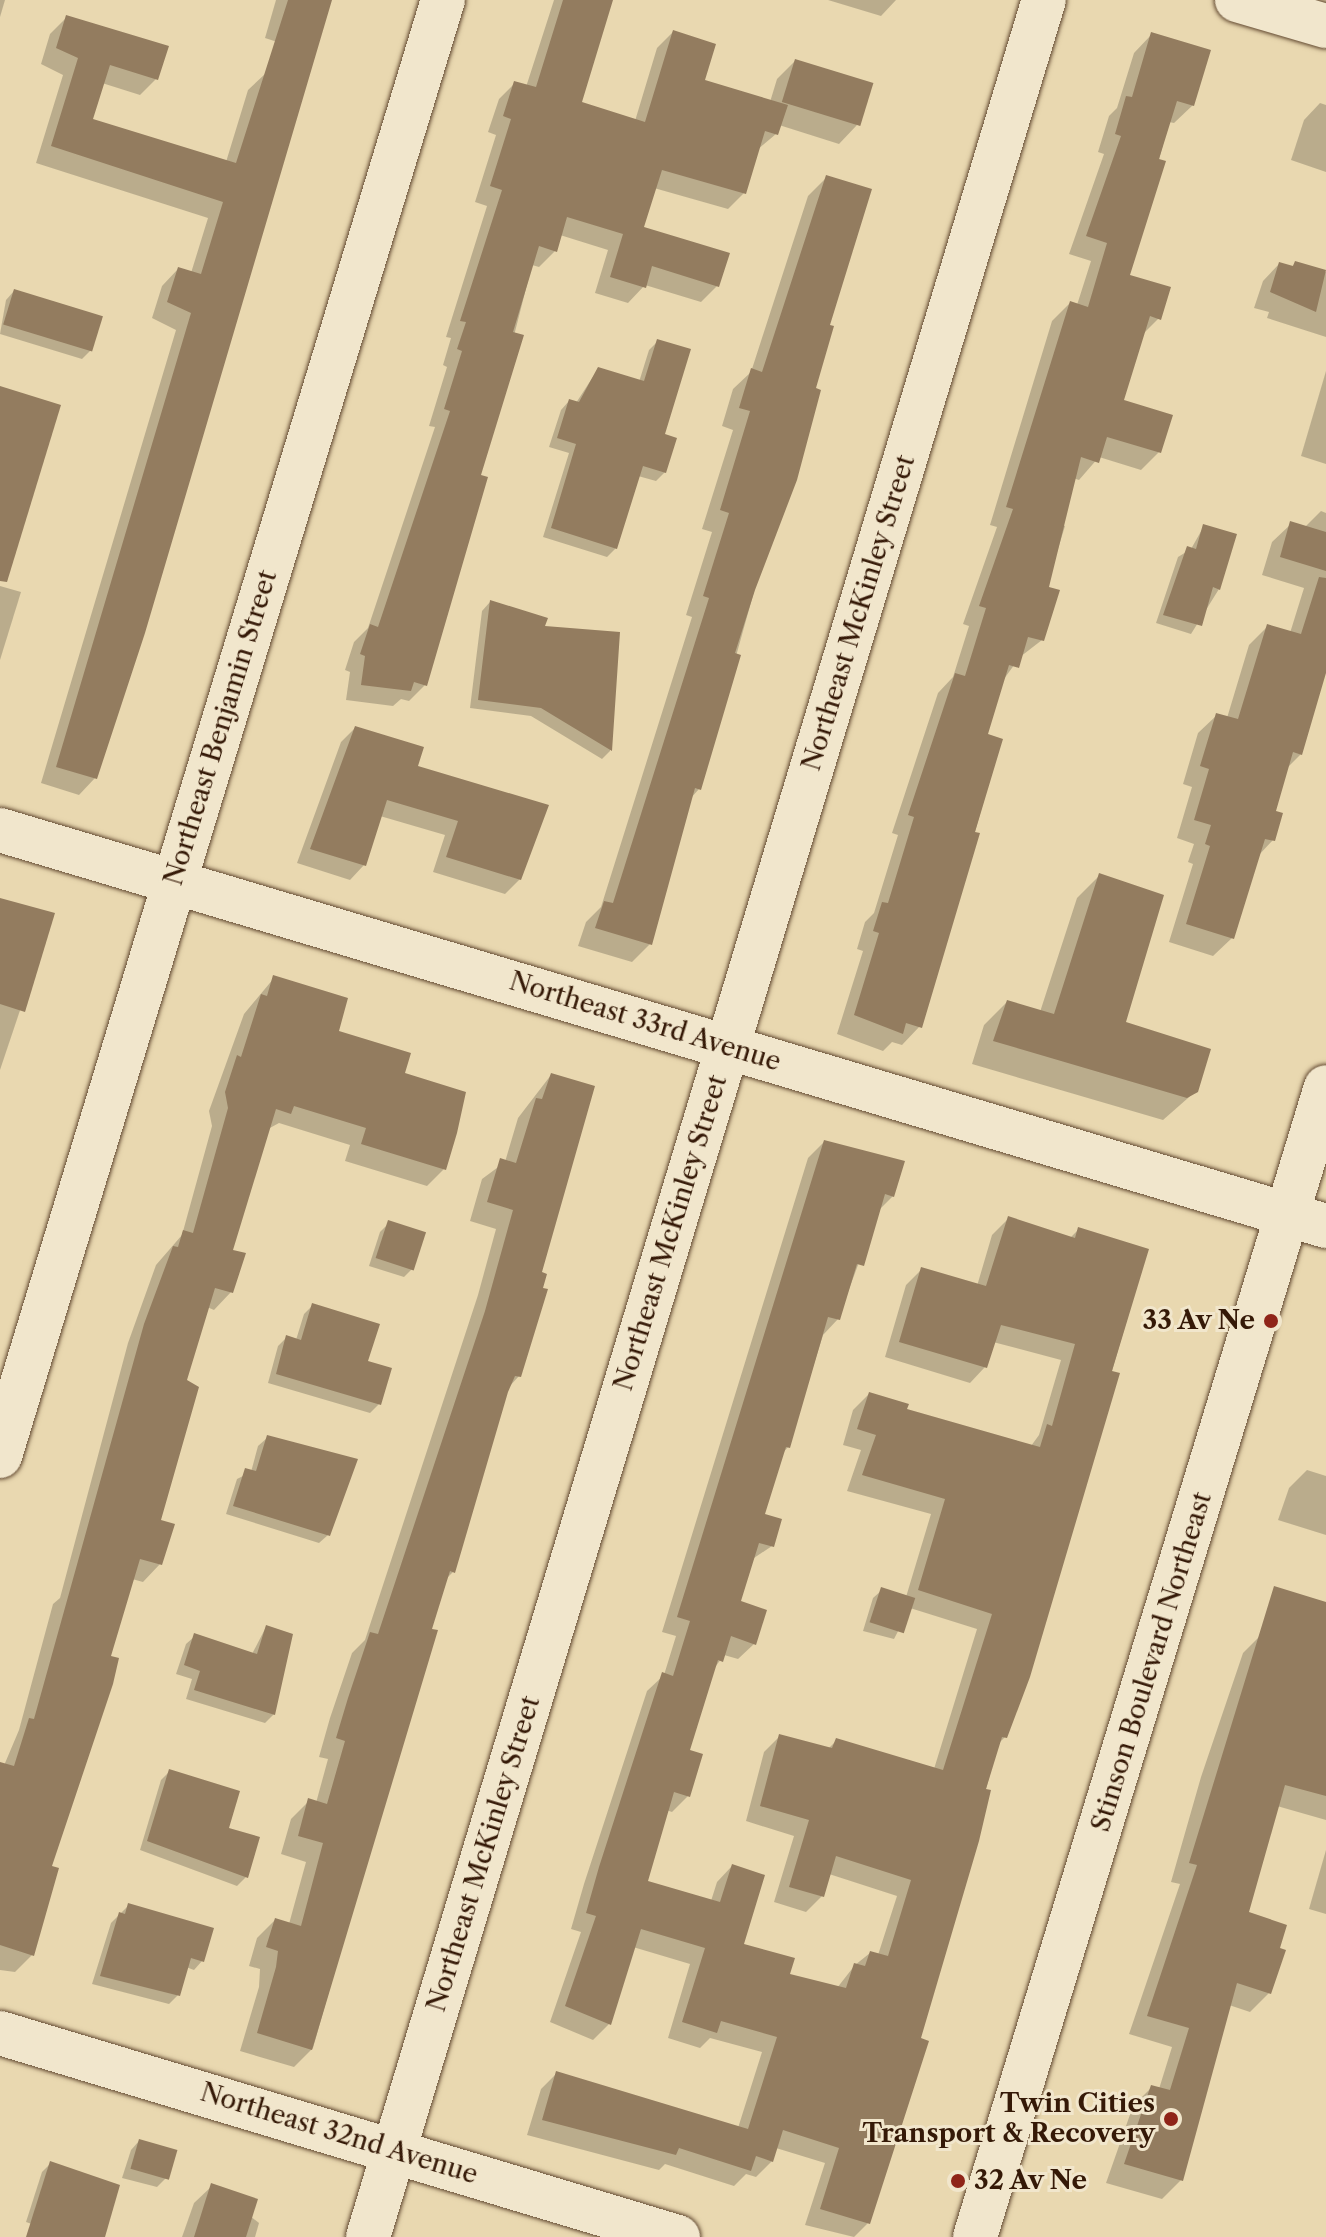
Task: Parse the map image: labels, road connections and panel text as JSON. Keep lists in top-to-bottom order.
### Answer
{
  "streets": {
    "street": [
      "Northeast McKinley Street",
      "Northeast Benjamin Street",
      "Northeast 33rd Avenue",
      "Stinson Boulevard Northeast",
      "Northeast 32nd Avenue"
    ]
  },
  "crossings": [
    ["Northeast McKinley Street", "Northeast 33rd Avenue"],
    ["Northeast McKinley Street", "Northeast 32nd Avenue"],
    ["Northeast Benjamin Street", "Northeast 33rd Avenue"],
    ["Northeast 33rd Avenue", "Stinson Boulevard Northeast"]
  ],
  "places": ["33 Av Ne", "Twin Cities Transport & Recovery", "32 Av Ne"]
}
